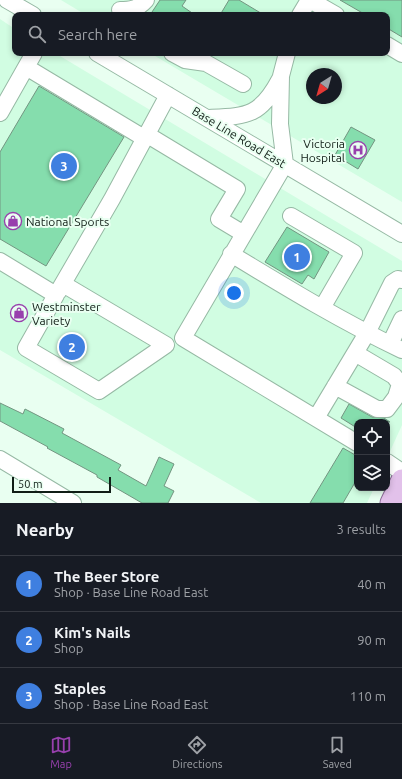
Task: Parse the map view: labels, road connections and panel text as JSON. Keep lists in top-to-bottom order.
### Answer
{
  "streets": {
    "street": ["Base Line Road East"]
  },
  "places": {
    "hospital": ["Victoria Hospital"],
    "shop": ["National Sports", "Westminster Variety"]
  },
  "scale_bar": "50 m",
  "north": "bottom left",
  "page": {
    "search": "Search here",
    "pins": ["3", "1", "2"],
    "scale": "50 m",
    "heading": ["Nearby", "3 results"],
    "list": [
      {
        "mark": "1",
        "name": "The Beer Store",
        "note": "Shop · Base Line Road East",
        "value": "40 m"
      },
      {
        "mark": "2",
        "name": "Kim's Nails",
        "note": "Shop",
        "value": "90 m"
      },
      {
        "mark": "3",
        "name": "Staples",
        "note": "Shop · Base Line Road East",
        "value": "110 m"
      }
    ],
    "nav": ["Map", "Directions", "Saved"]
  }
}
